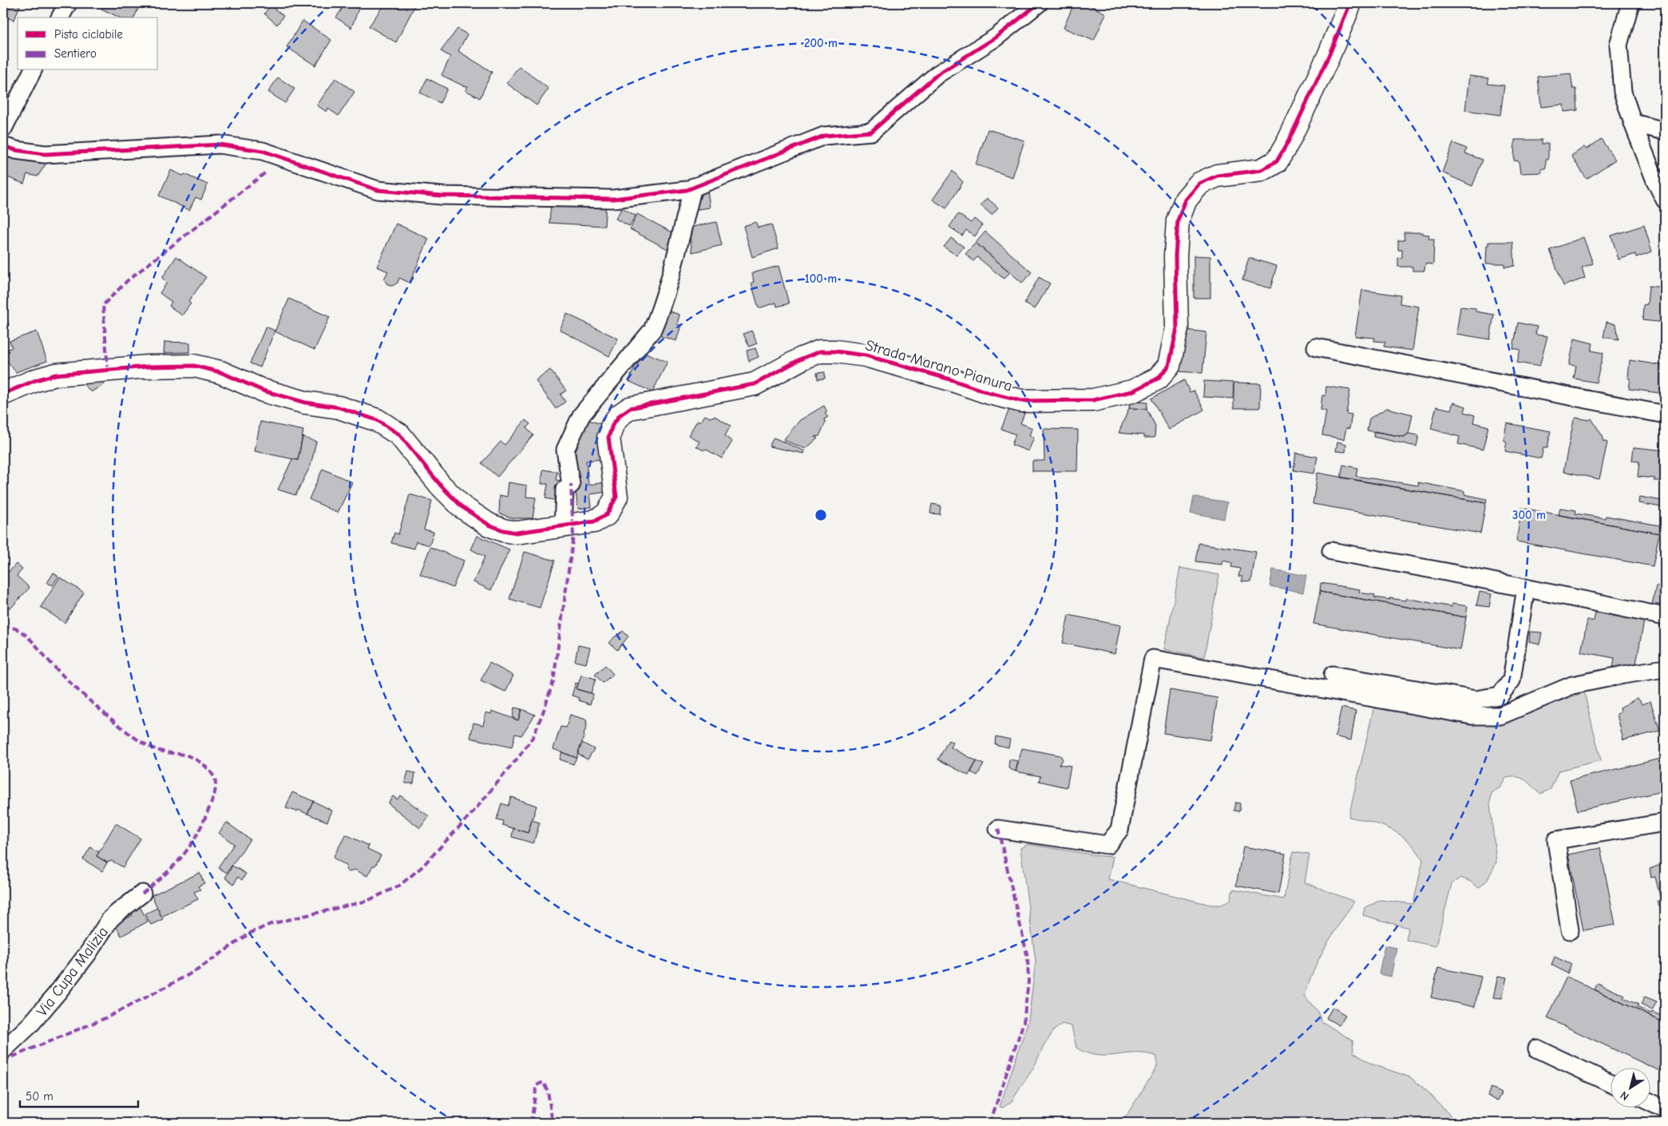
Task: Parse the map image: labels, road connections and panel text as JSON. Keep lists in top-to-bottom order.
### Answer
{
  "streets": {
    "street": ["Strada Marano Pianura", "Via Cupa Malizia"]
  },
  "legend": ["Pista ciclabile", "Sentiero"],
  "scale_bar": "50 m",
  "north": "bottom left",
  "rings": ["200 m", "100 m", "300 m"]
}
